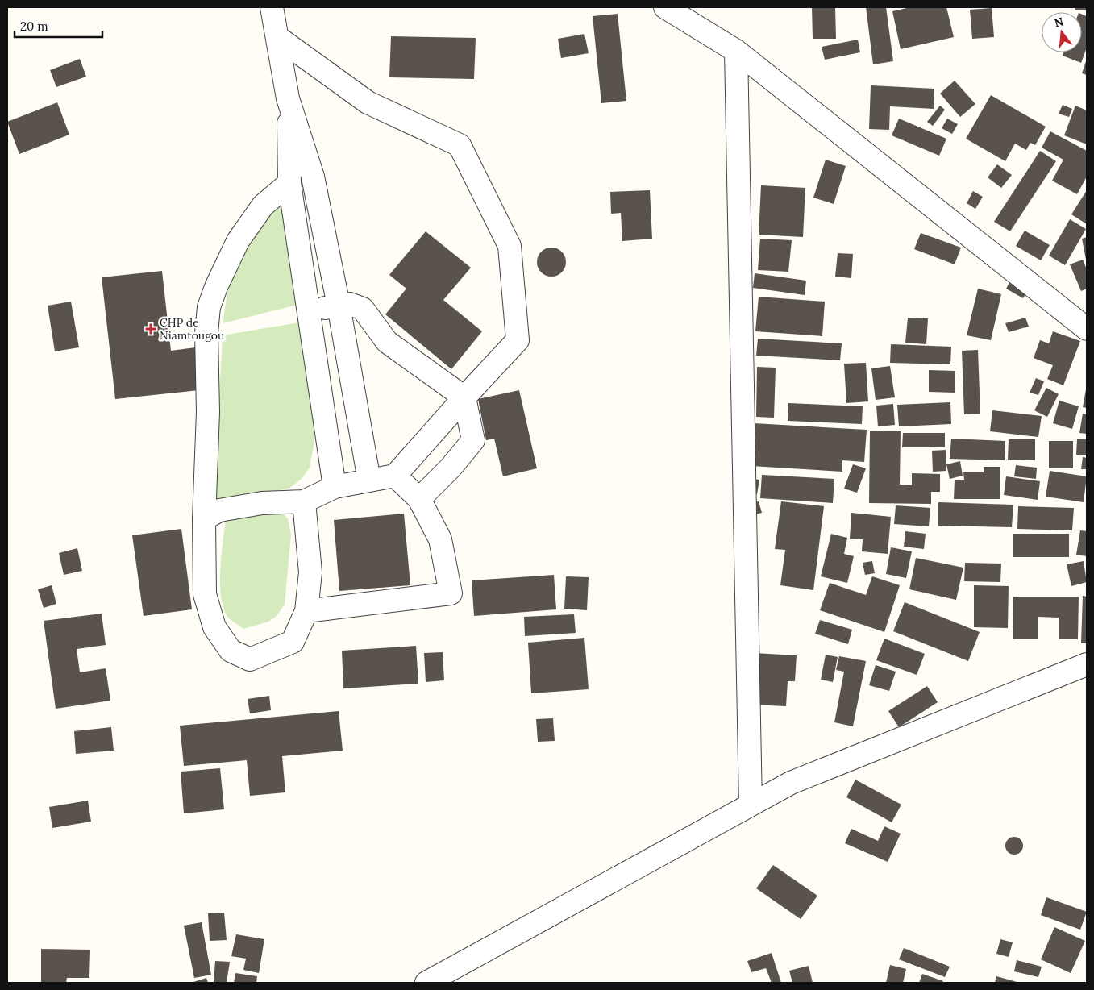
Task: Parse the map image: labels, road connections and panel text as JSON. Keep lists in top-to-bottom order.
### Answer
{
  "places": {
    "health": ["CHP de Niamtougou"]
  },
  "scale_bar": "20 m",
  "north": "top"
}
